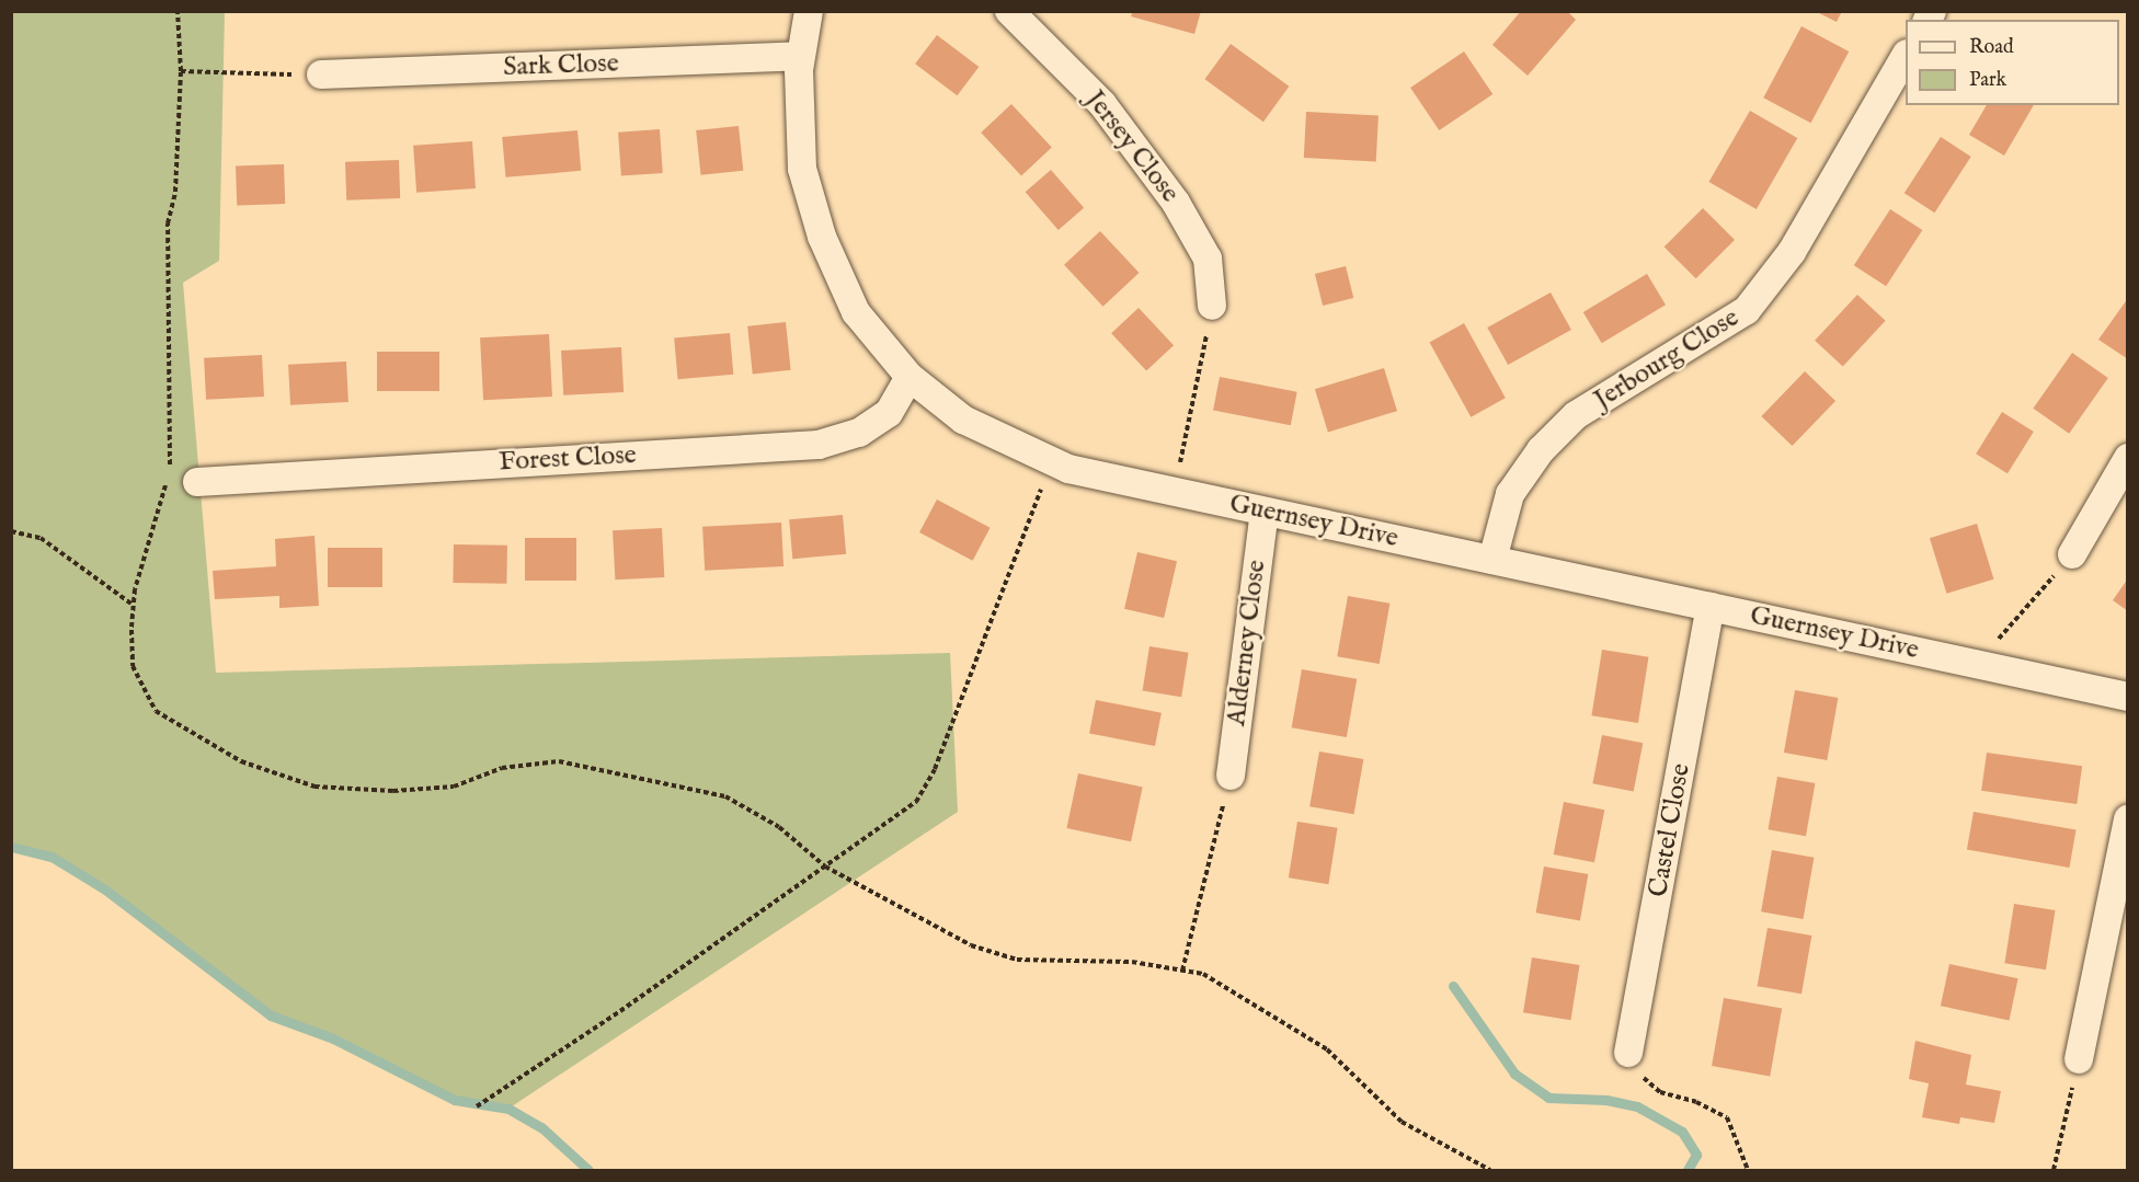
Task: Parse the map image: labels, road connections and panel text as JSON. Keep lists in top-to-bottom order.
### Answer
{
  "streets": {
    "street": [
      "Sark Close",
      "Jersey Close",
      "Jerbourg Close",
      "Forest Close",
      "Guernsey Drive",
      "Alderney Close",
      "Castel Close"
    ]
  },
  "crossings": [
    ["Sark Close", "Guernsey Drive"],
    ["Jerbourg Close", "Guernsey Drive"],
    ["Forest Close", "Guernsey Drive"],
    ["Guernsey Drive", "Alderney Close"],
    ["Guernsey Drive", "Castel Close"]
  ],
  "legend": ["Road", "Park"]
}
